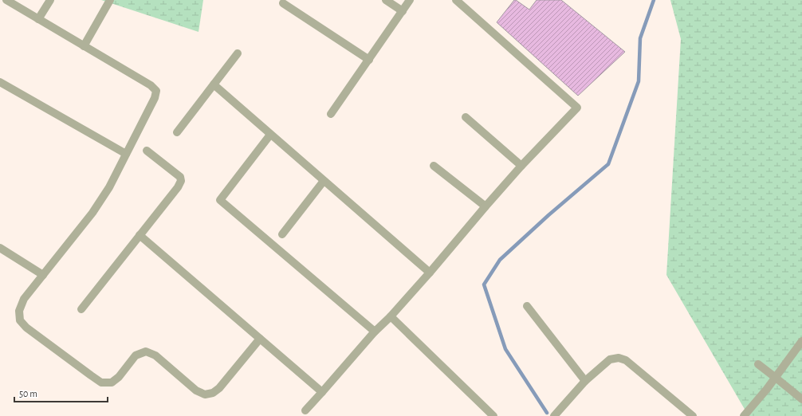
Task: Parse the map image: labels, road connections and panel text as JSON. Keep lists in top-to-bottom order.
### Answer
{
  "scale_bar": "50 m"
}
